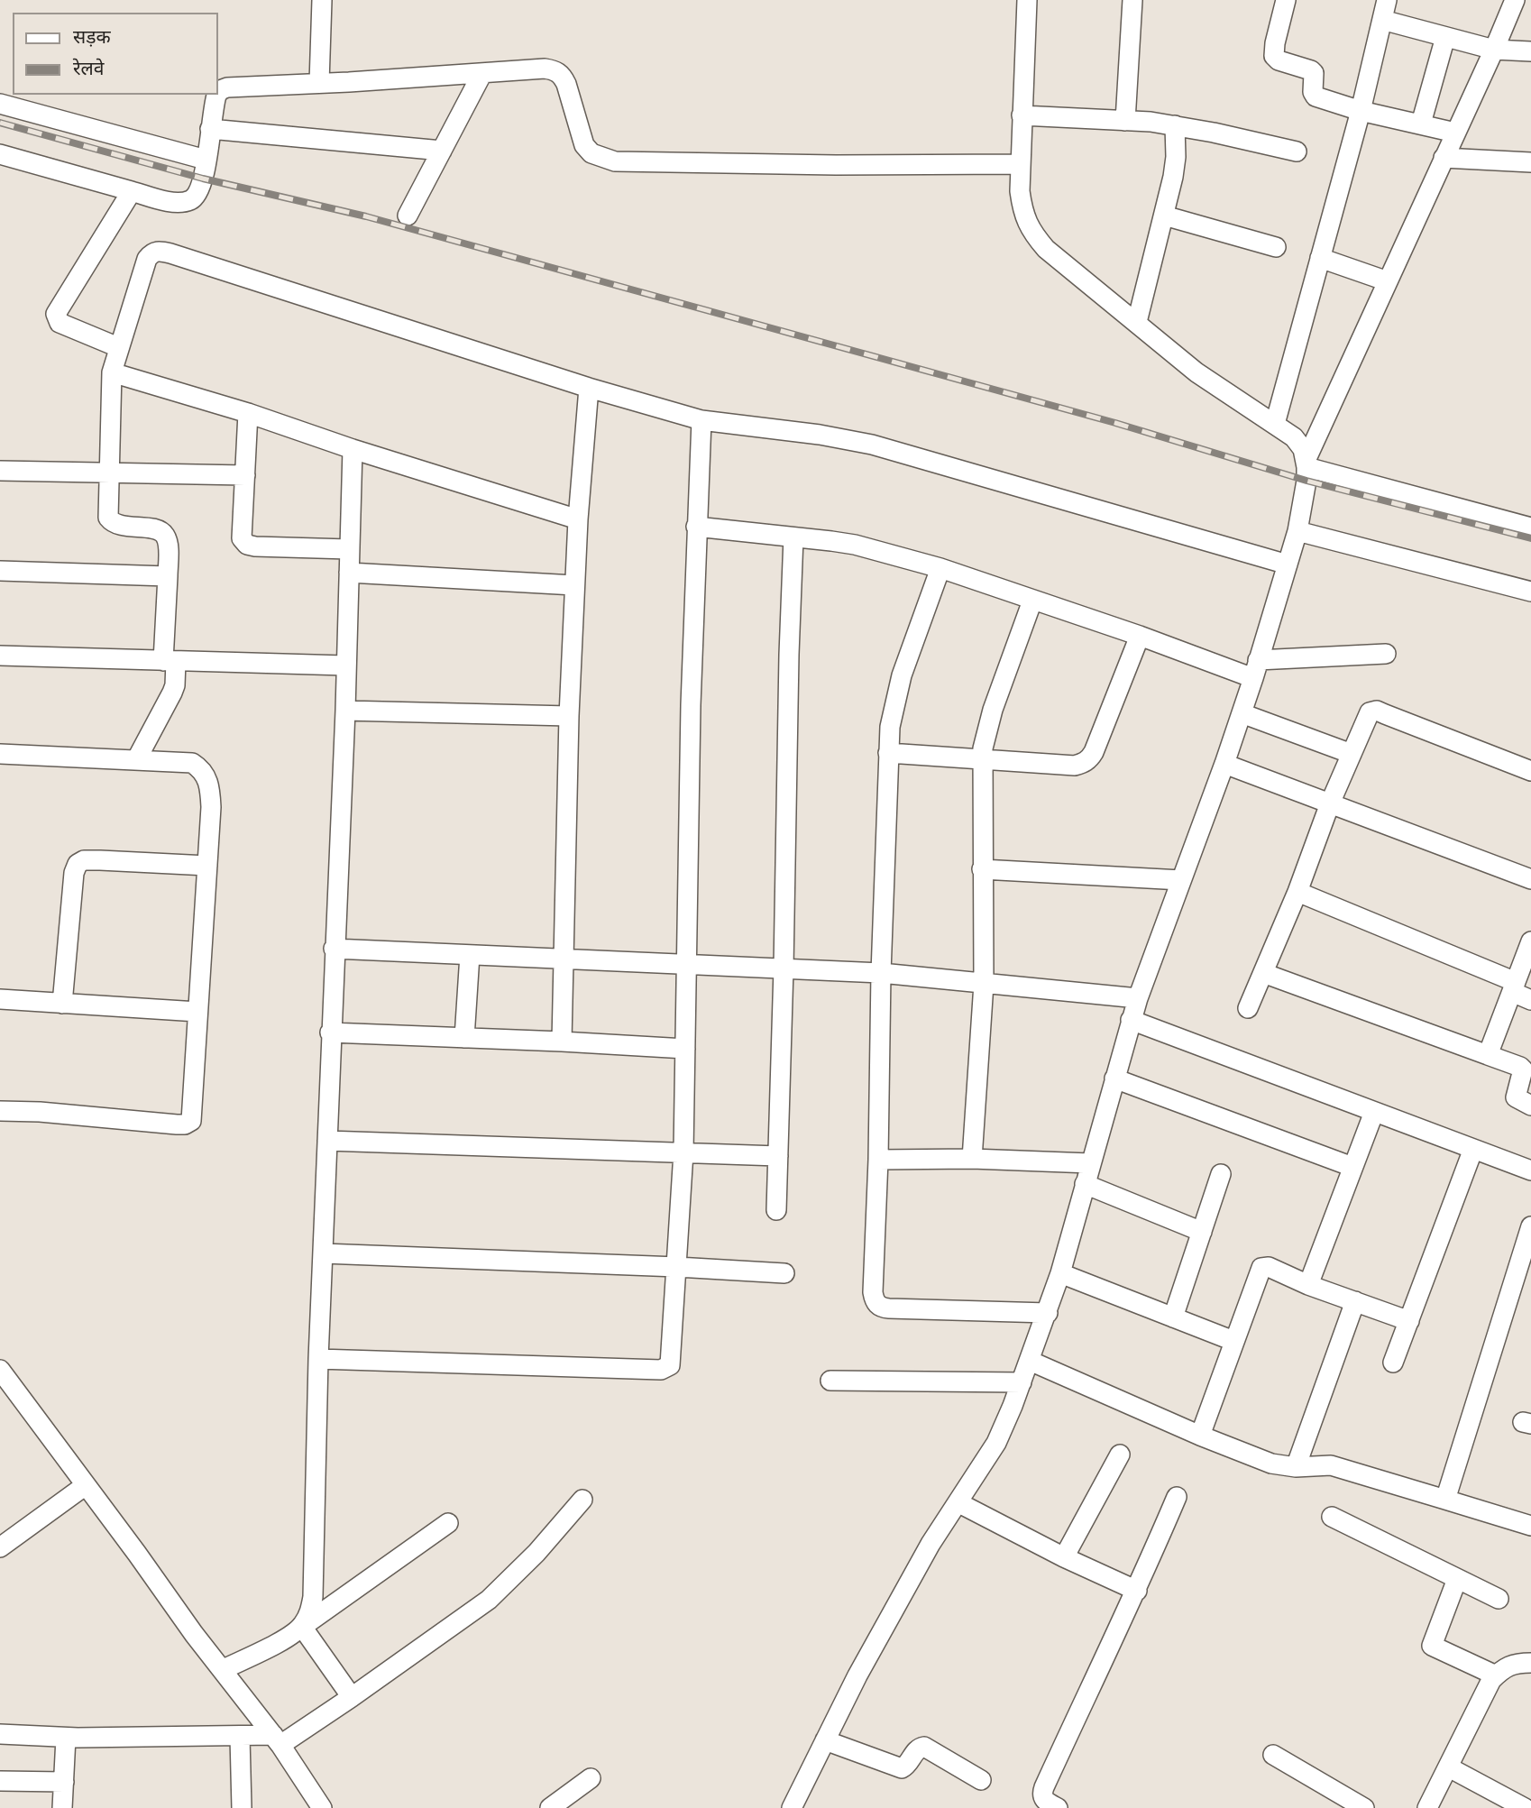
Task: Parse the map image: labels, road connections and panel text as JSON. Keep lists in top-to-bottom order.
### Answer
{
  "legend": ["सड़क", "रेलवे"]
}
